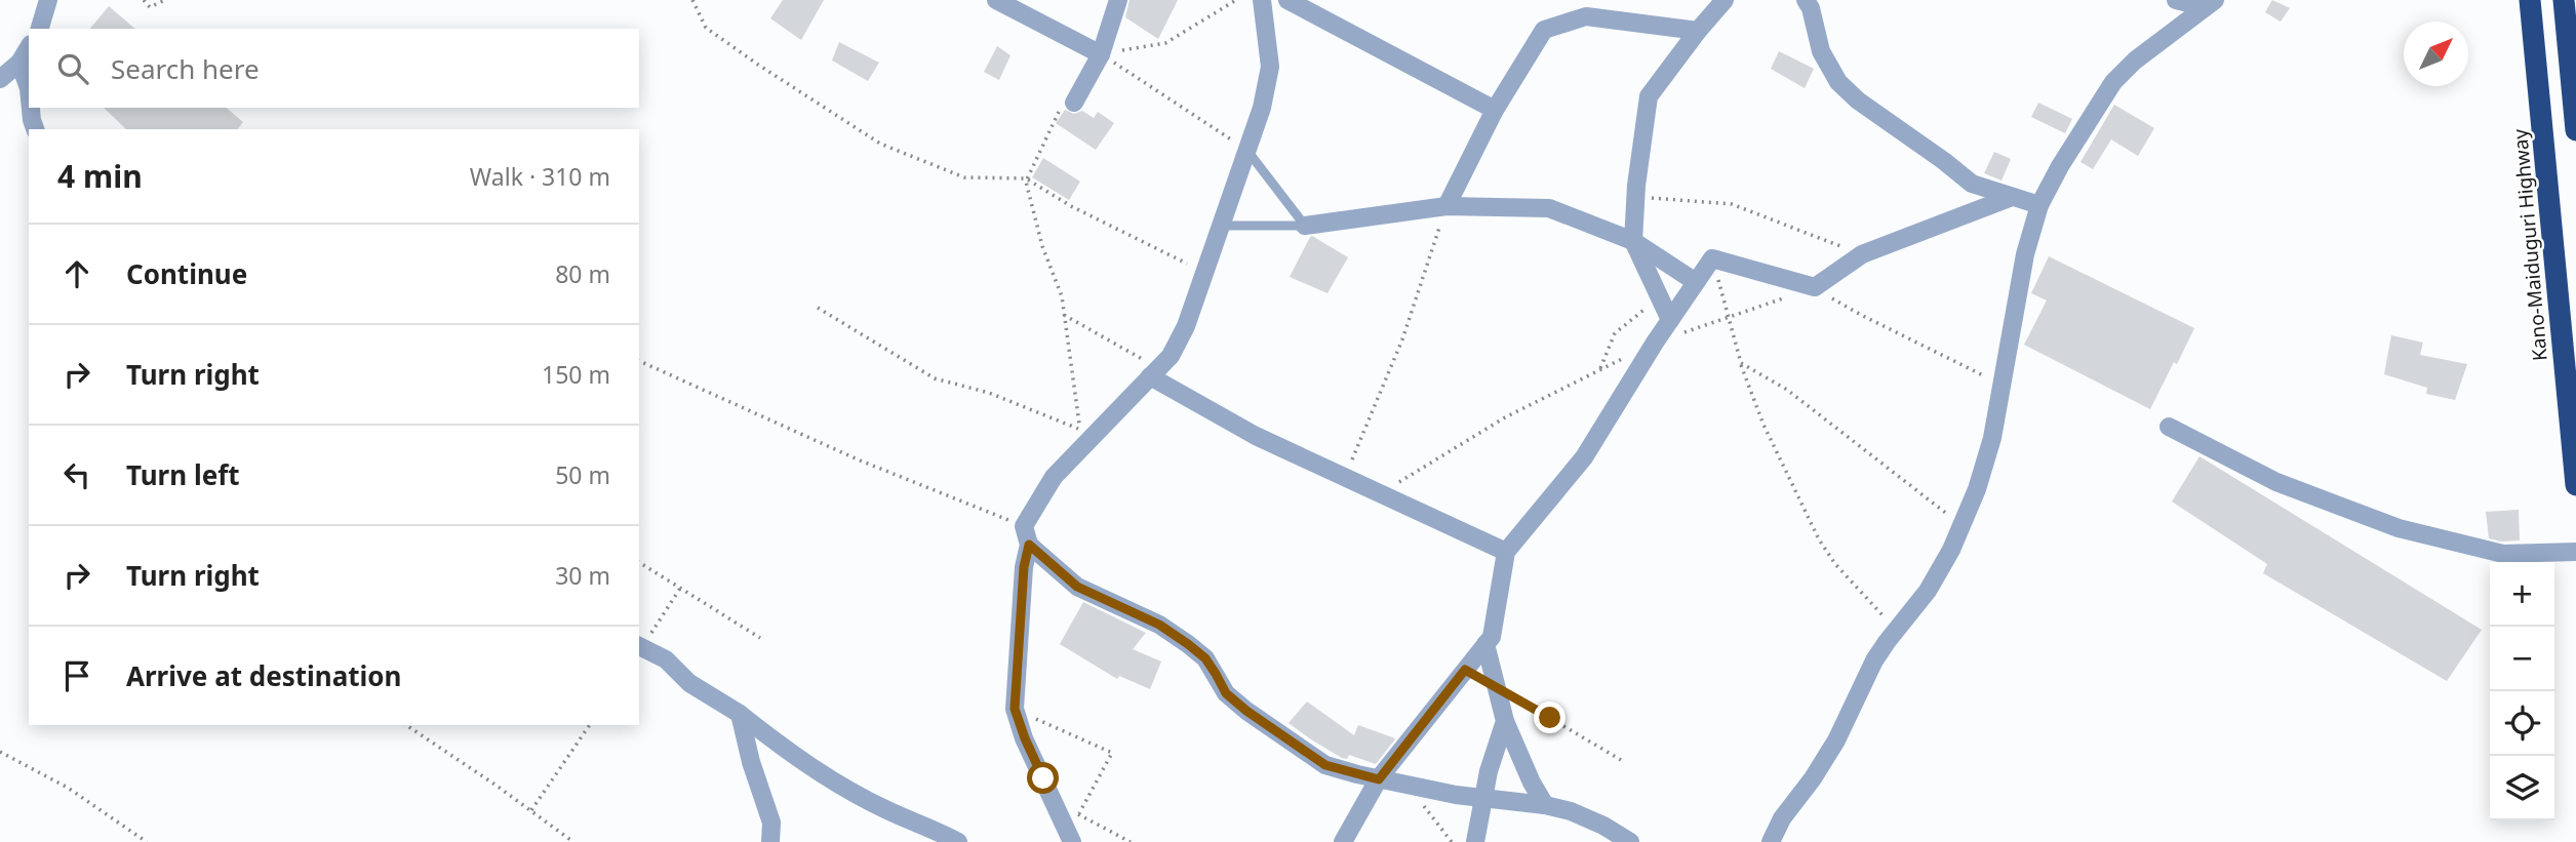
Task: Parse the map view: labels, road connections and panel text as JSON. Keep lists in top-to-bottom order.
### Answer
{
  "streets": {
    "highway": ["Kano-Maiduguri Highway"]
  },
  "north": "top right",
  "page": {
    "search": "Search here",
    "heading": ["4 min", "Walk · 310 m"],
    "list": [
      ["Continue", "80 m"],
      ["Turn right", "150 m"],
      ["Turn left", "50 m"],
      ["Turn right", "30 m"],
      "Arrive at destination"
    ],
    "map_buttons": ["+", "−"]
  }
}
